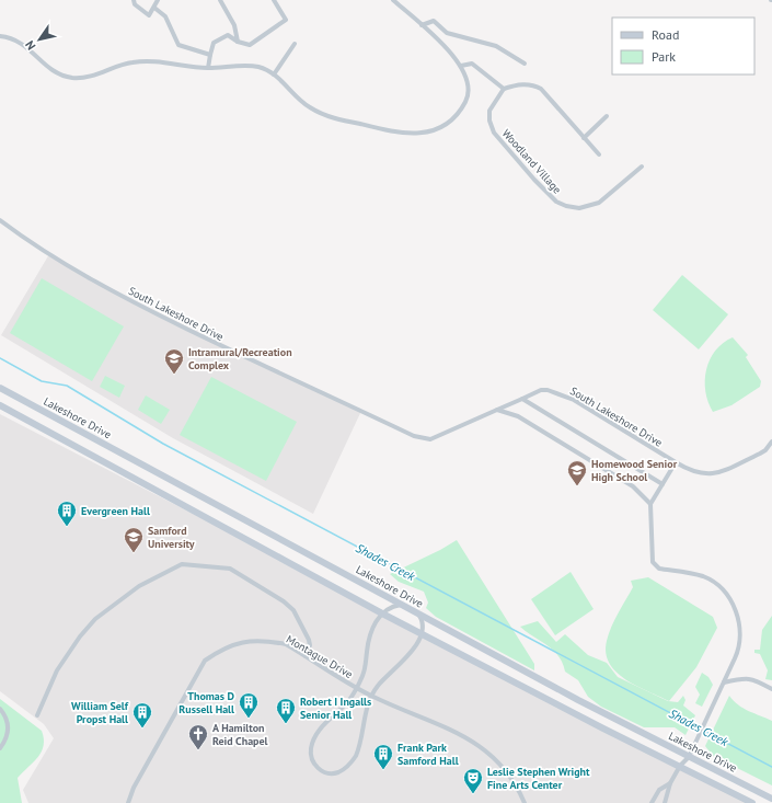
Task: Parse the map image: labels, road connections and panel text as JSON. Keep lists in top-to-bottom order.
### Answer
{
  "streets": {
    "main road": ["Lakeshore Drive"],
    "street": ["Woodland Village", "South Lakeshore Drive", "Montague Drive"]
  },
  "water": ["Shades Creek"],
  "places": {
    "school or university": ["Intramural/Recreation Complex", "Homewood Senior High School", "Samford University"],
    "building": [
      "Evergreen Hall",
      "Thomas D Russell Hall",
      "Robert I Ingalls Senior Hall",
      "William Self Propst Hall",
      "Frank Park Samford Hall"
    ],
    "church": ["A Hamilton Reid Chapel"],
    "theatre": ["Leslie Stephen Wright Fine Arts Center"]
  },
  "legend": ["Road", "Park"],
  "north": "bottom left"
}
